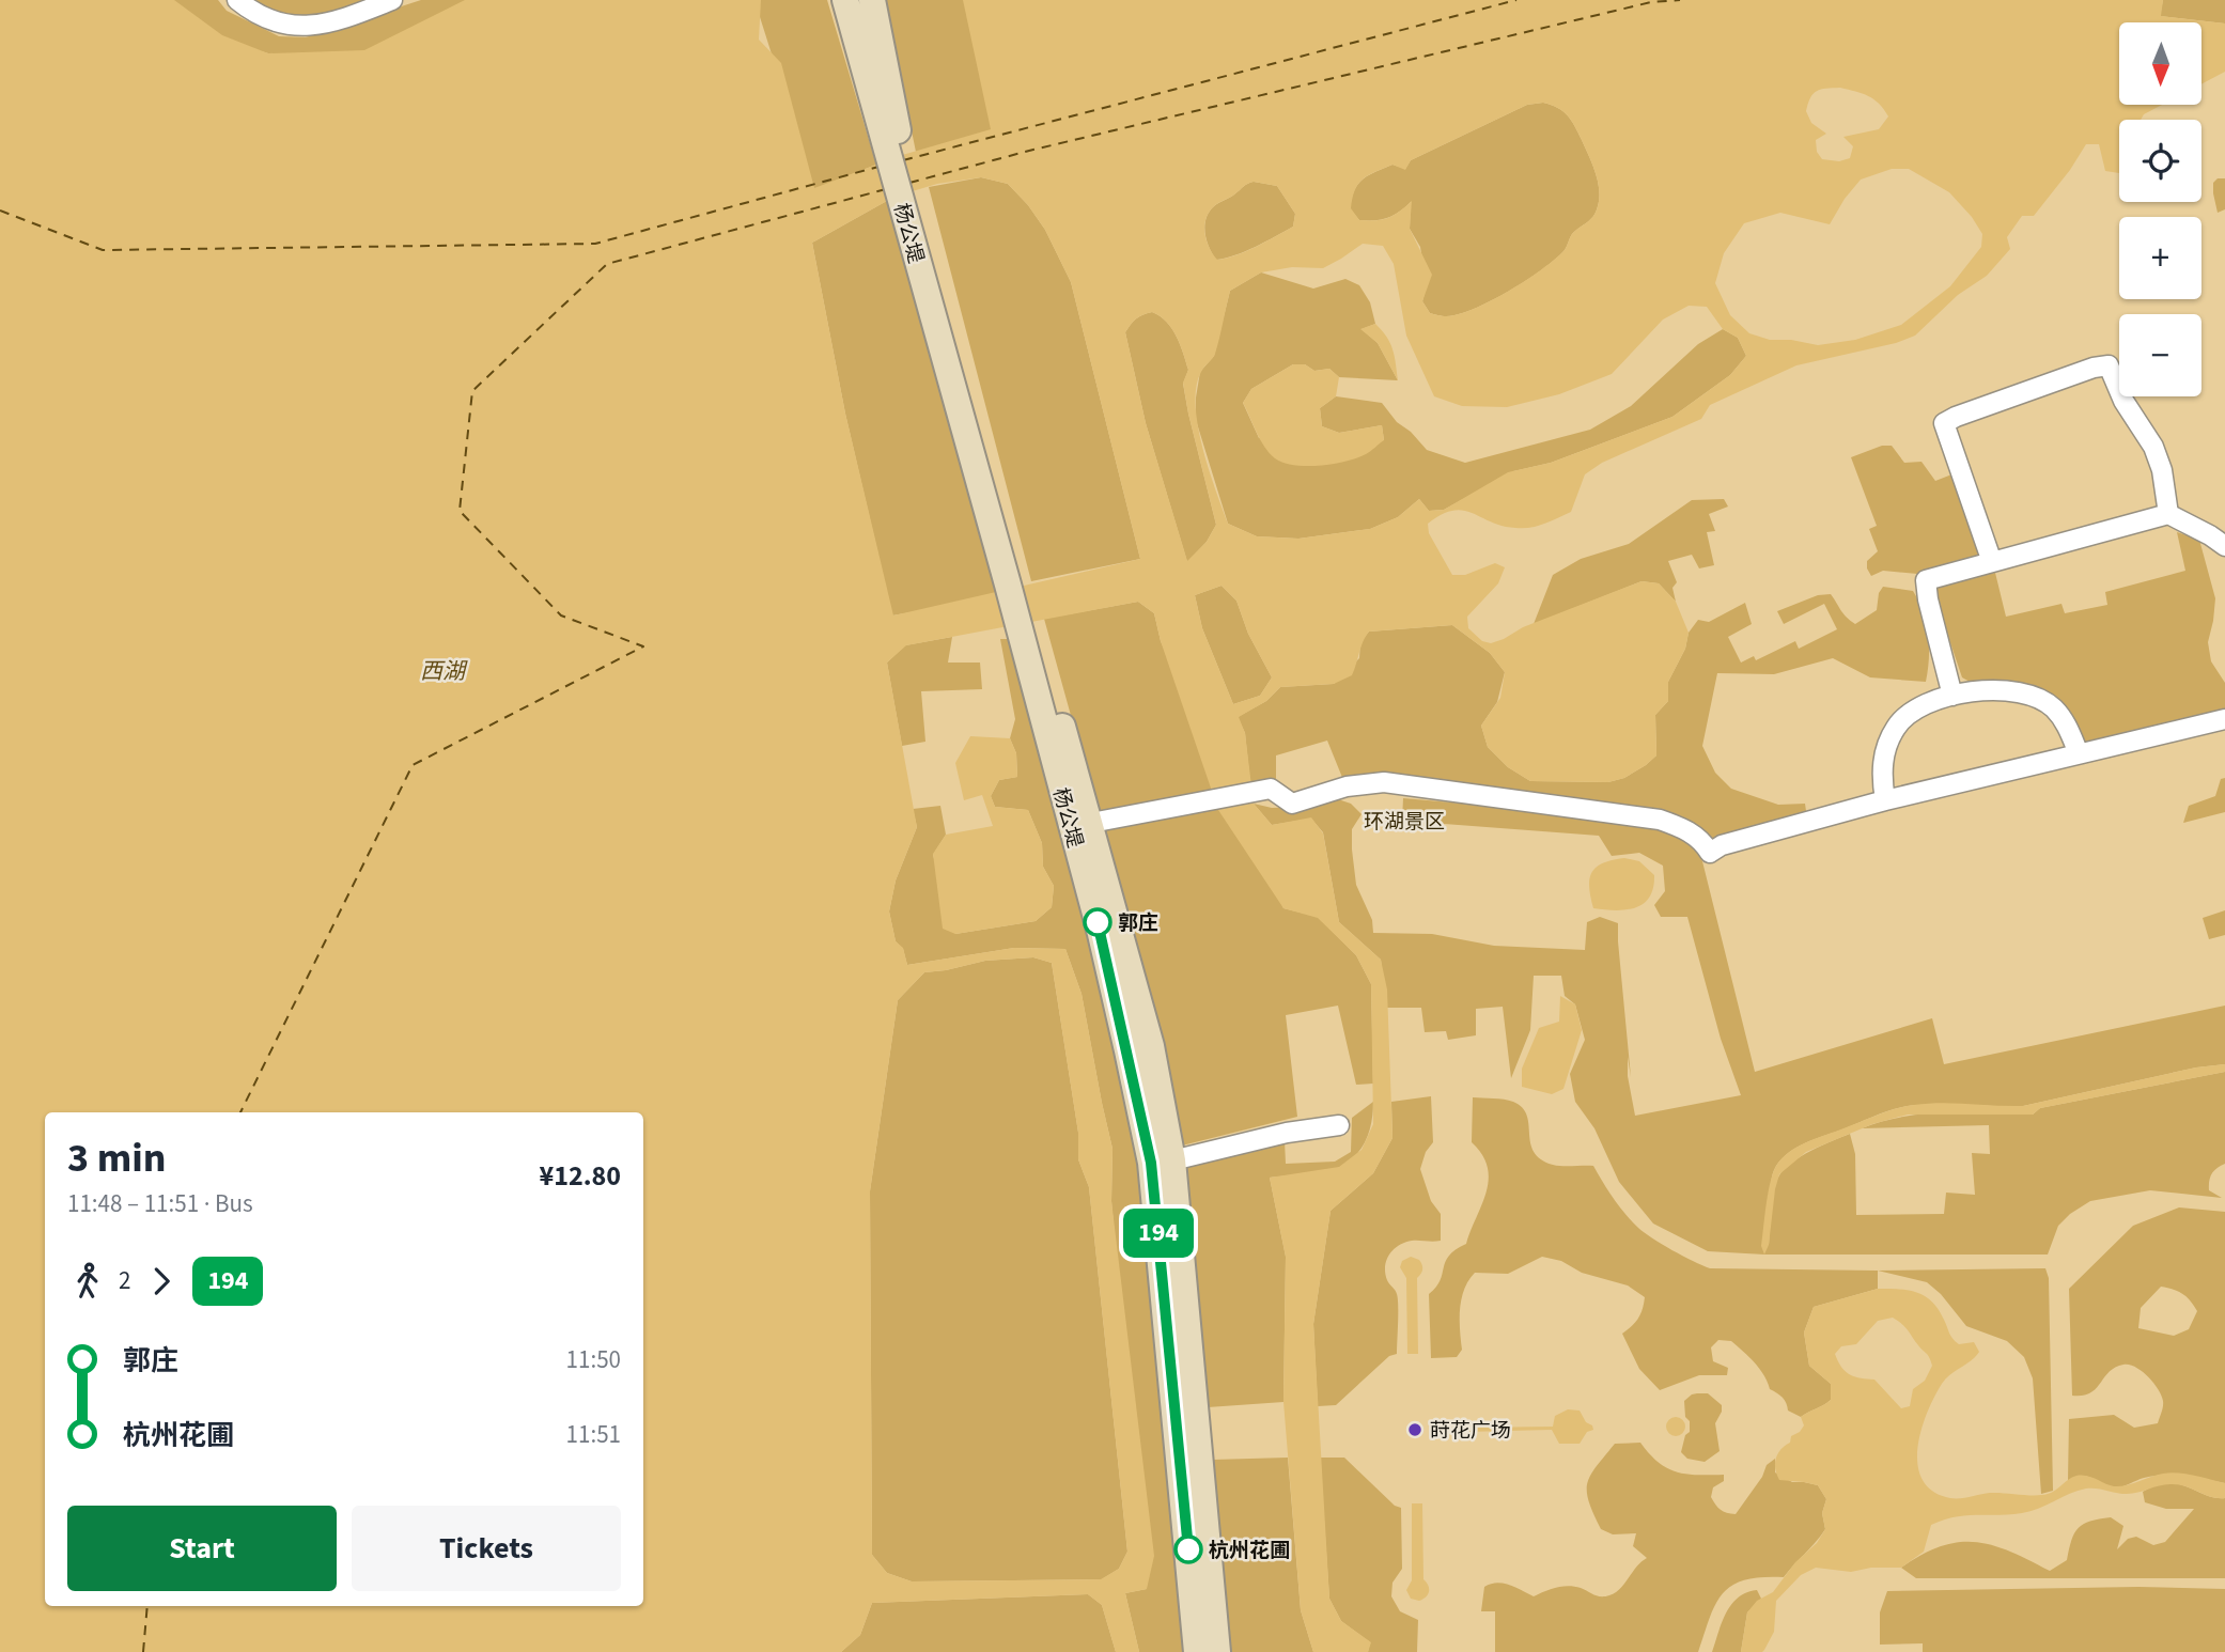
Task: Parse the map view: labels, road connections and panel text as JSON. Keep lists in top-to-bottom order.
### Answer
{
  "streets": {
    "main road": ["杨公堤"]
  },
  "water": ["西湖"],
  "parks": ["环湖景区"],
  "places": ["郭庄", "莳花广场", "杭州花圃"],
  "lines": ["bus line 194"],
  "north": "bottom",
  "page": {
    "on_map": "194",
    "map_buttons": ["+", "−"],
    "heading": ["3 min", "11:48 – 11:51 · Bus", "¥12.80"],
    "legs": ["2", "194"],
    "list": [
      {
        "name": "郭庄",
        "value": "11:50"
      },
      {
        "name": "杭州花圃",
        "value": "11:51"
      }
    ],
    "buttons": ["Start", "Tickets"]
  }
}
